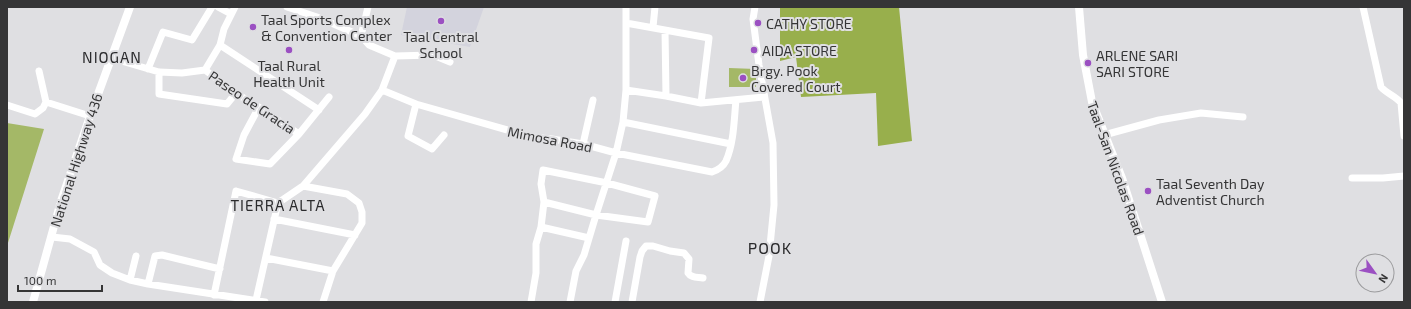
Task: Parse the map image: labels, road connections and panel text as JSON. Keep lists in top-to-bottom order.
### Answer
{
  "streets": {
    "main road": ["National Highway 436", "Taal-San Nicolas Road"],
    "street": ["Paseo de Gracia", "Mimosa Road"]
  },
  "crossings": [
    ["Paseo de Gracia", "National Highway 436"]
  ],
  "districts": ["NIOGAN", "TIERRA ALTA", "POOK"],
  "places": [
    "Taal Central School",
    "CATHY STORE",
    "Taal Sports Complex & Convention Center",
    "Taal Rural Health Unit",
    "AIDA STORE",
    "ARLENE SARI SARI STORE",
    "Brgy. Pook Covered Court",
    "Taal Seventh Day Adventist Church"
  ],
  "scale_bar": "100 m",
  "north": "bottom right"
}
